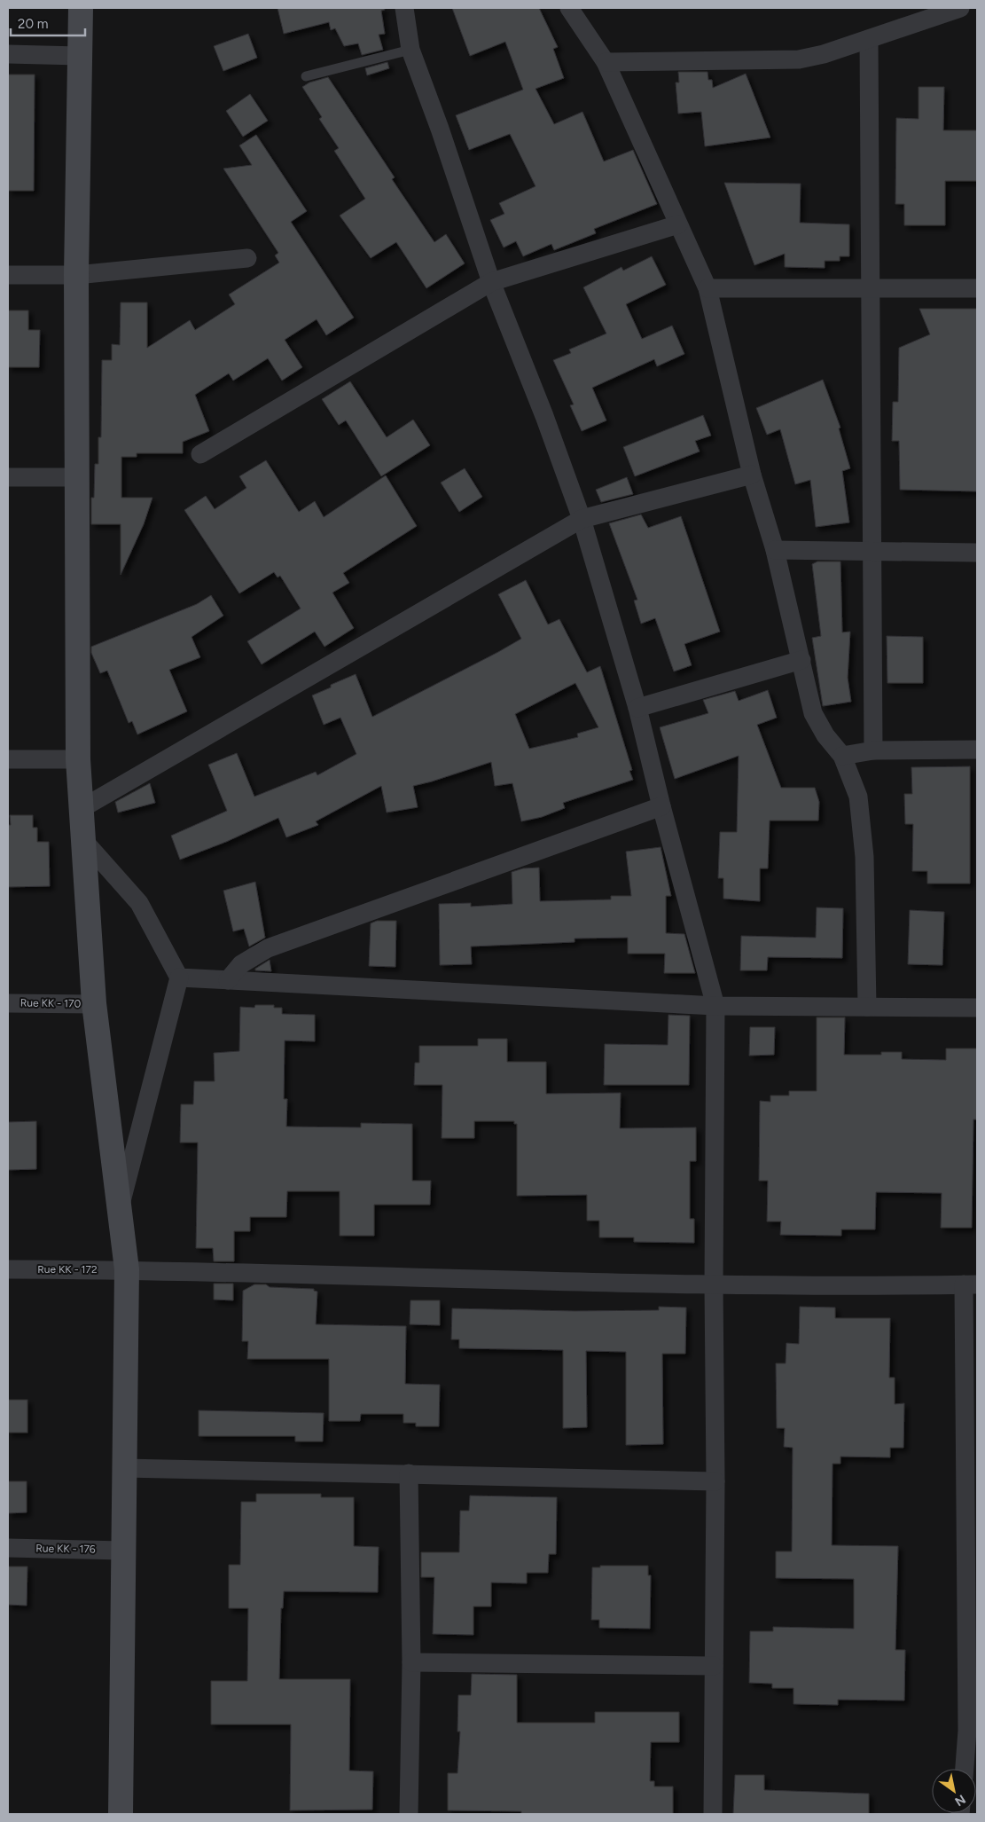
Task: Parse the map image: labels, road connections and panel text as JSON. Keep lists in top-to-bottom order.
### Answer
{
  "streets": {
    "street": ["Rue KK - 170", "Rue KK - 172", "Rue KK - 176"]
  },
  "scale_bar": "20 m",
  "north": "bottom right"
}
